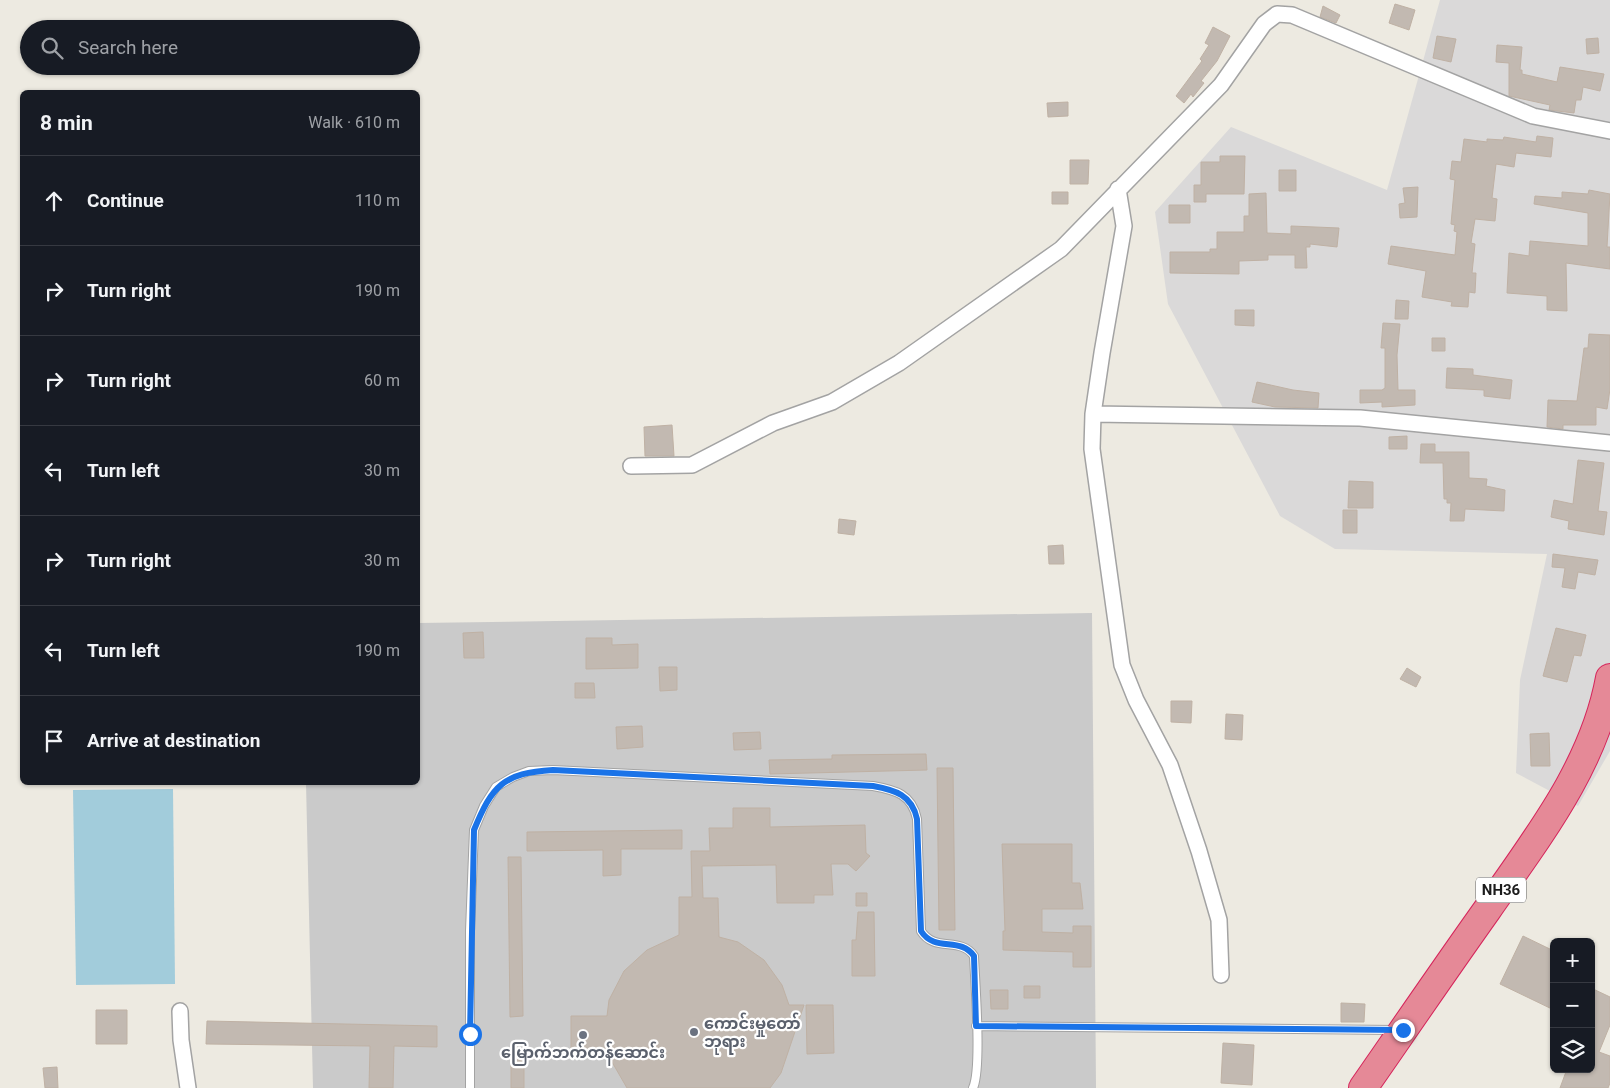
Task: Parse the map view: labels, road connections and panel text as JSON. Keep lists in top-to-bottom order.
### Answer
{
  "streets": {
    "highway": ["NH36"]
  },
  "places": ["ကောင်းမှုတော် ဘုရား", "မြောက်ဘက်တန်ဆောင်း"],
  "page": {
    "search": "Search here",
    "heading": ["8 min", "Walk · 610 m"],
    "list": [
      ["Continue", "110 m"],
      ["Turn right", "190 m"],
      ["Turn right", "60 m"],
      ["Turn left", "30 m"],
      ["Turn right", "30 m"],
      ["Turn left", "190 m"],
      "Arrive at destination"
    ],
    "map_buttons": ["+", "−"]
  }
}
